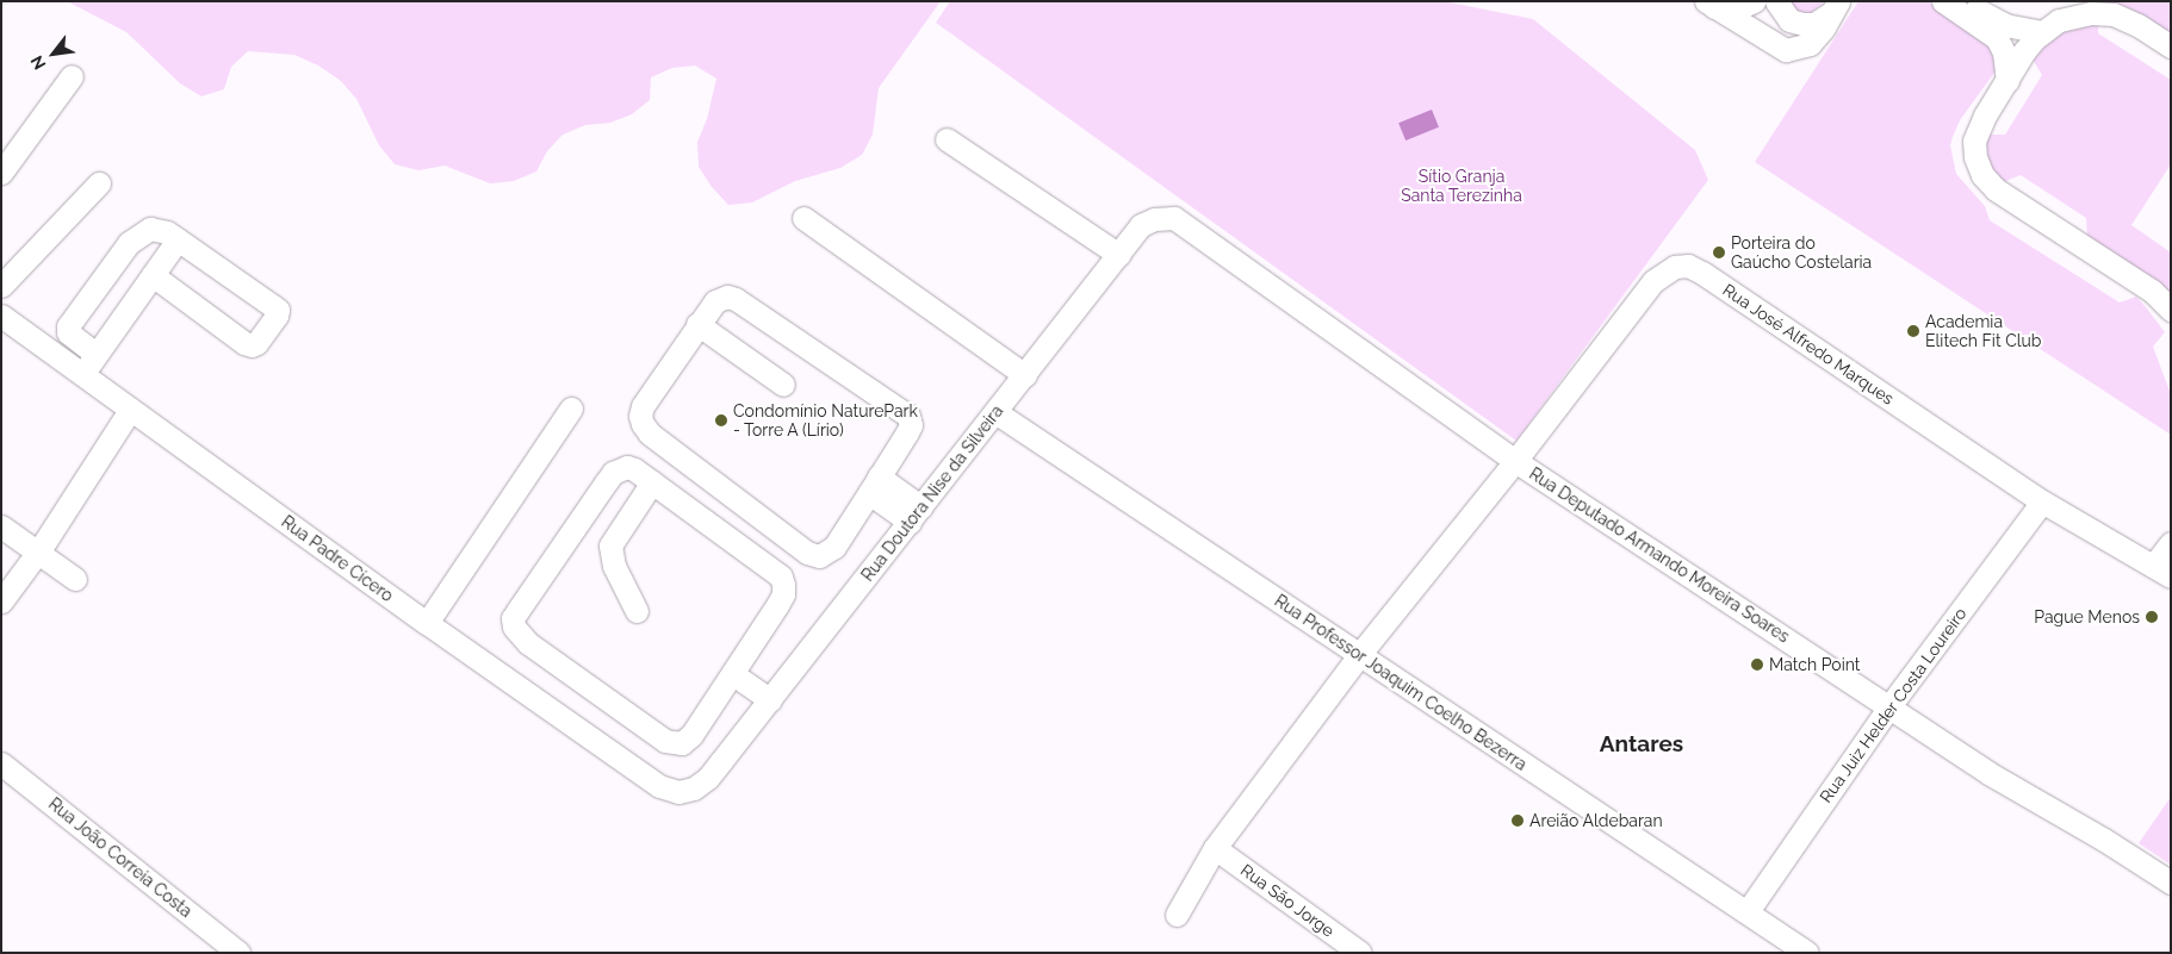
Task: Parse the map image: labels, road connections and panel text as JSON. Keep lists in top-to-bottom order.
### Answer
{
  "streets": {
    "street": [
      "Rua José Alfredo Marques",
      "Rua Doutora Nise da Silveira",
      "Rua Deputado Armando Moreira Soares",
      "Rua Padre Cícero",
      "Rua Professor Joaquim Coelho Bezerra",
      "Rua Juiz Helder Costa Loureiro",
      "Rua João Correia Costa",
      "Rua São Jorge"
    ]
  },
  "crossings": [
    ["Rua José Alfredo Marques", "Rua Deputado Armando Moreira Soares"],
    ["Rua José Alfredo Marques", "Rua Juiz Helder Costa Loureiro"],
    ["Rua Doutora Nise da Silveira", "Rua Deputado Armando Moreira Soares"],
    ["Rua Doutora Nise da Silveira", "Rua Padre Cícero"],
    ["Rua Doutora Nise da Silveira", "Rua Professor Joaquim Coelho Bezerra"],
    ["Rua Deputado Armando Moreira Soares", "Rua Juiz Helder Costa Loureiro"],
    ["Rua Professor Joaquim Coelho Bezerra", "Rua Juiz Helder Costa Loureiro"]
  ],
  "districts": ["Antares"],
  "parks": ["Sítio Granja Santa Terezinha"],
  "places": [
    "Porteira do Gaúcho Costelaria",
    "Academia Elitech Fit Club",
    "Condomínio NaturePark - Torre A (Lírio)",
    "Pague Menos",
    "Match Point",
    "Areião Aldebaran"
  ],
  "north": "bottom left"
}
